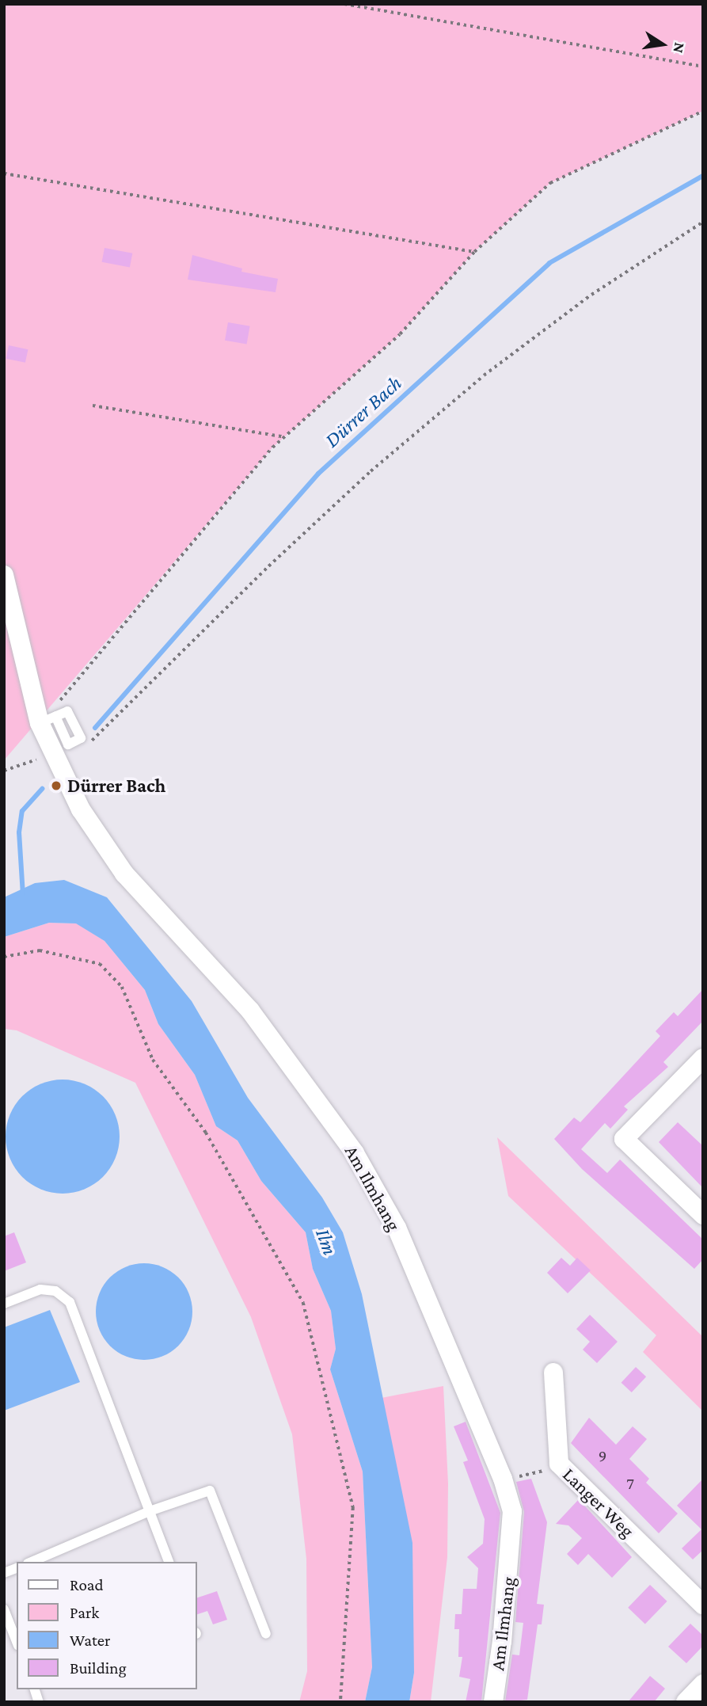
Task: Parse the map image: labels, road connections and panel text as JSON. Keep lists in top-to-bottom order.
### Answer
{
  "streets": {
    "street": ["Am Ilmhang", "Langer Weg"]
  },
  "water": ["Dürrer Bach", "Ilm"],
  "places": ["Dürrer Bach"],
  "house_numbers": ["9", "7"],
  "legend": [
    "Road",
    "Park",
    "Water",
    "Building"
  ],
  "north": "right"
}
